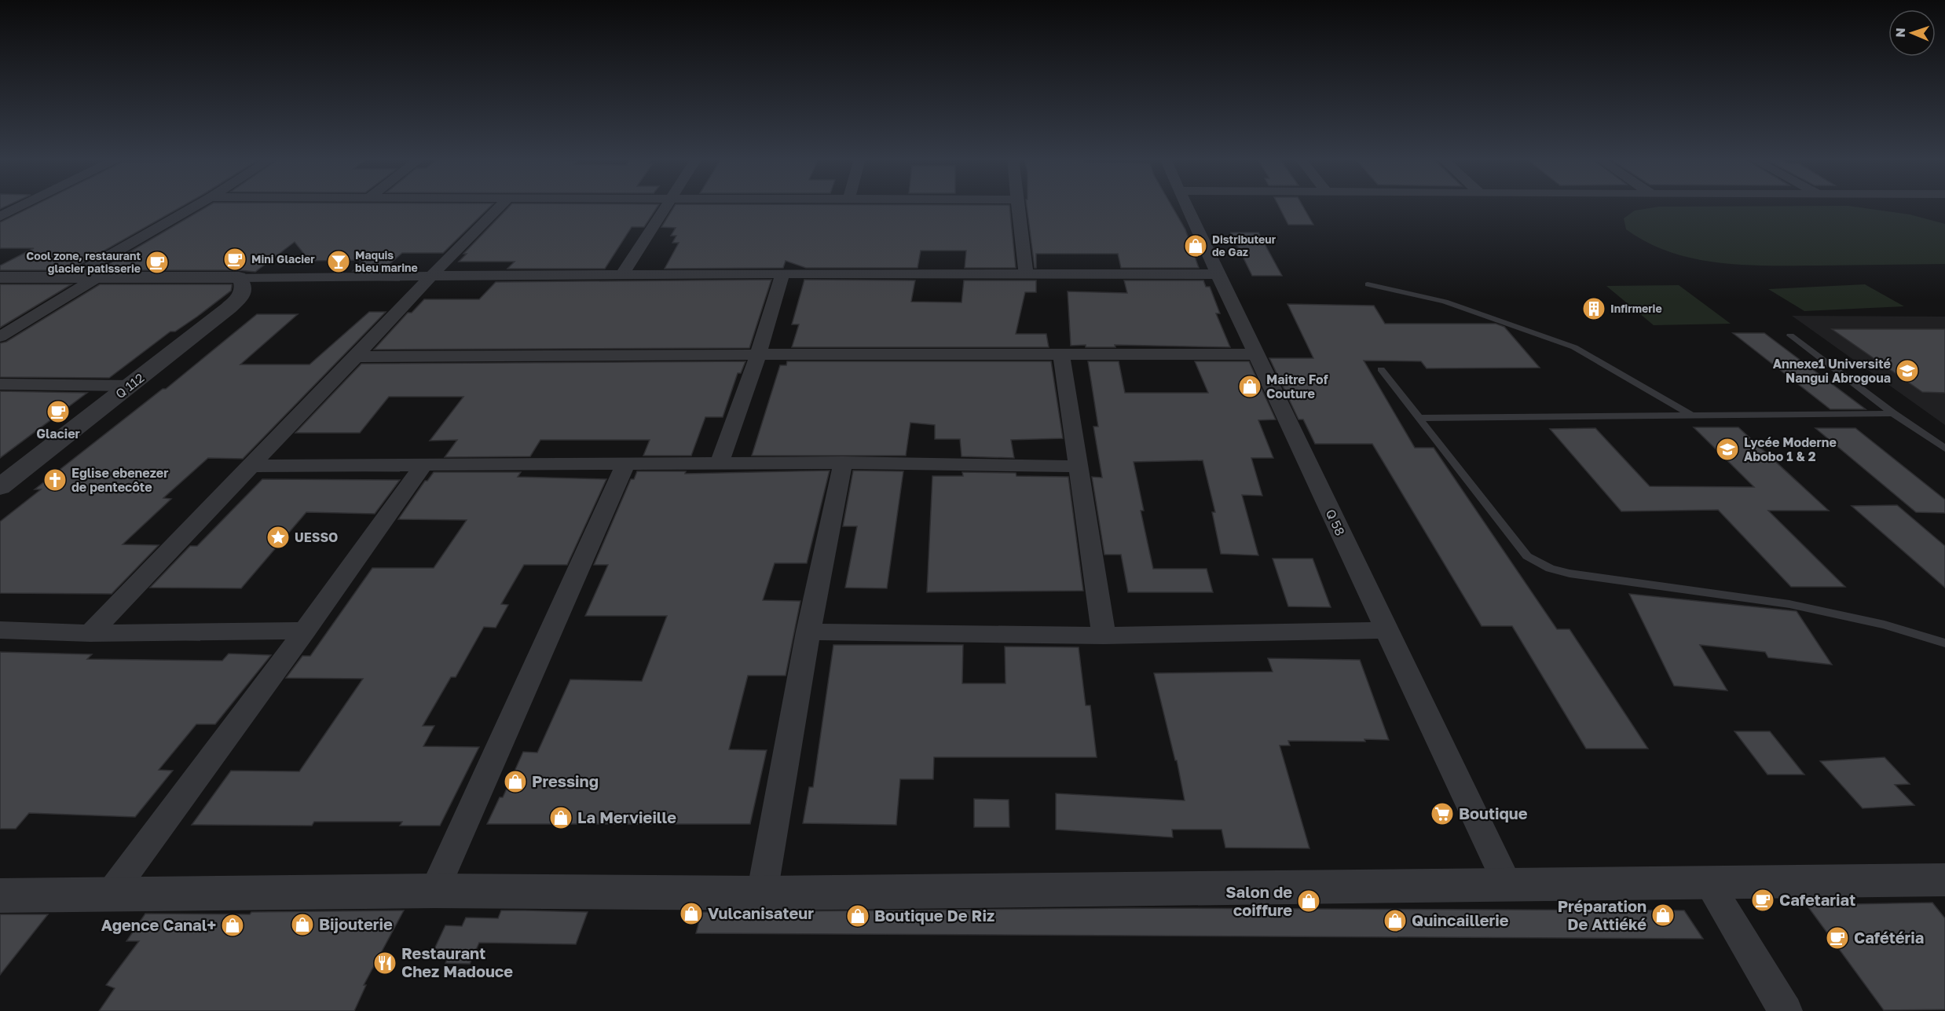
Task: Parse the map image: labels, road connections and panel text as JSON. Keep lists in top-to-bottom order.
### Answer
{
  "streets": {
    "street": ["Q 112", "Q 58"]
  },
  "places": {
    "shop": [
      "Distributeur de Gaz",
      "Maitre Fof Couture",
      "Pressing",
      "La Mervieille",
      "Salon de coiffure",
      "Vulcanisateur",
      "Préparation De Attiéké",
      "Boutique De Riz",
      "Quincaillerie",
      "Bijouterie",
      "Agence Canal+"
    ],
    "cafe": [
      "Mini Glacier",
      "Cool zone, restaurant glacier patisserie",
      "Glacier",
      "Cafetariat",
      "Cafétéria"
    ],
    "bar": ["Maquis bleu marine"],
    "building": ["Infirmerie"],
    "school or university": ["Annexe1 Université Nangui Abrogoua", "Lycée Moderne Abobo 1 & 2"],
    "church": ["Eglise ebenezer de pentecôte"],
    "place": ["UESSO"],
    "supermarket": ["Boutique"],
    "restaurant": ["Restaurant Chez Madouce"]
  },
  "north": "left"
}
